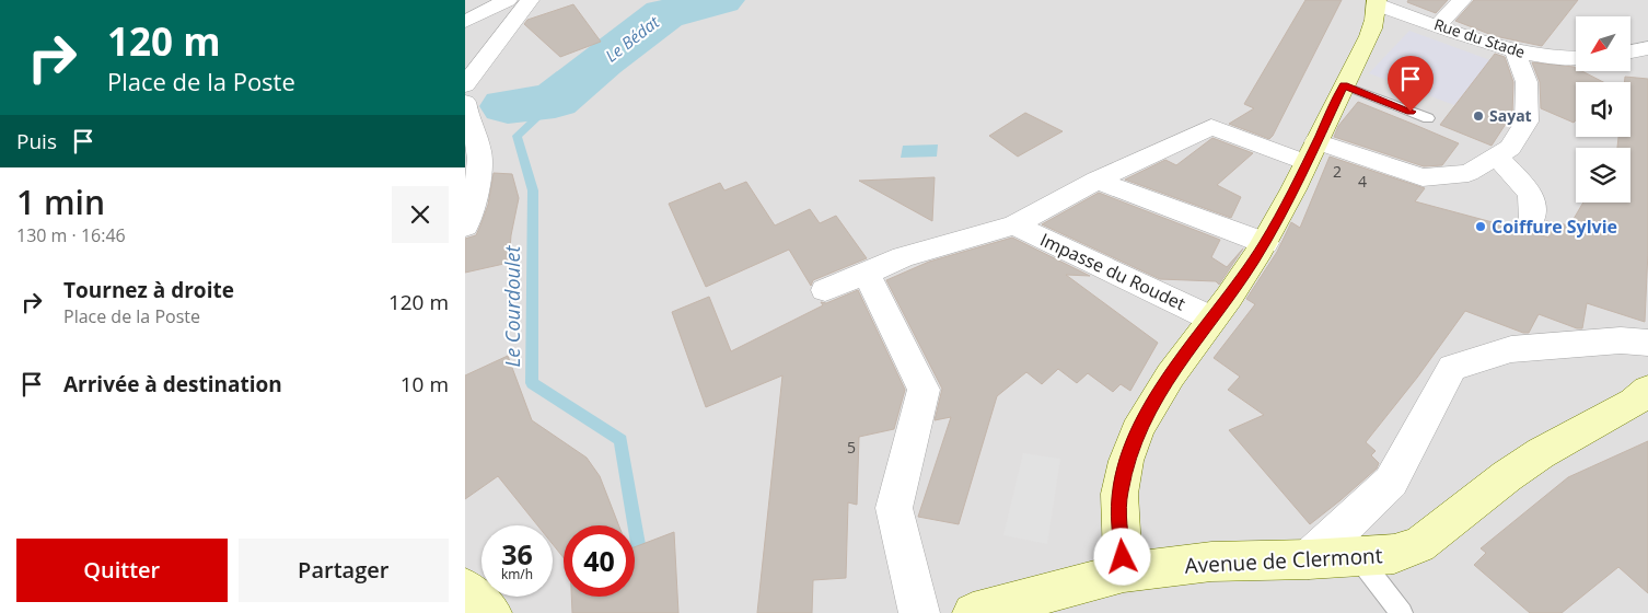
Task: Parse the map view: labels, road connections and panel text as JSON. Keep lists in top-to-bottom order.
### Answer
{
  "streets": {
    "street": ["Rue du Stade", "Impasse du Roudet", "Avenue de Clermont"]
  },
  "water": ["Le Bédat", "Le Courdoulet"],
  "places": ["Sayat", "Coiffure Sylvie"],
  "house_numbers": ["2", "4", "5"],
  "north": "bottom left",
  "page": {
    "turn": ["120 m", "Place de la Poste"],
    "then": "Puis",
    "heading": ["1 min", "130 m · 16:46"],
    "list": [
      {
        "name": "Tournez à droite",
        "note": "Place de la Poste",
        "value": "120 m"
      },
      {
        "name": "Arrivée à destination",
        "value": "10 m"
      }
    ],
    "speed": "36 km/h",
    "limit": "40",
    "buttons": ["Quitter", "Partager"]
  }
}
